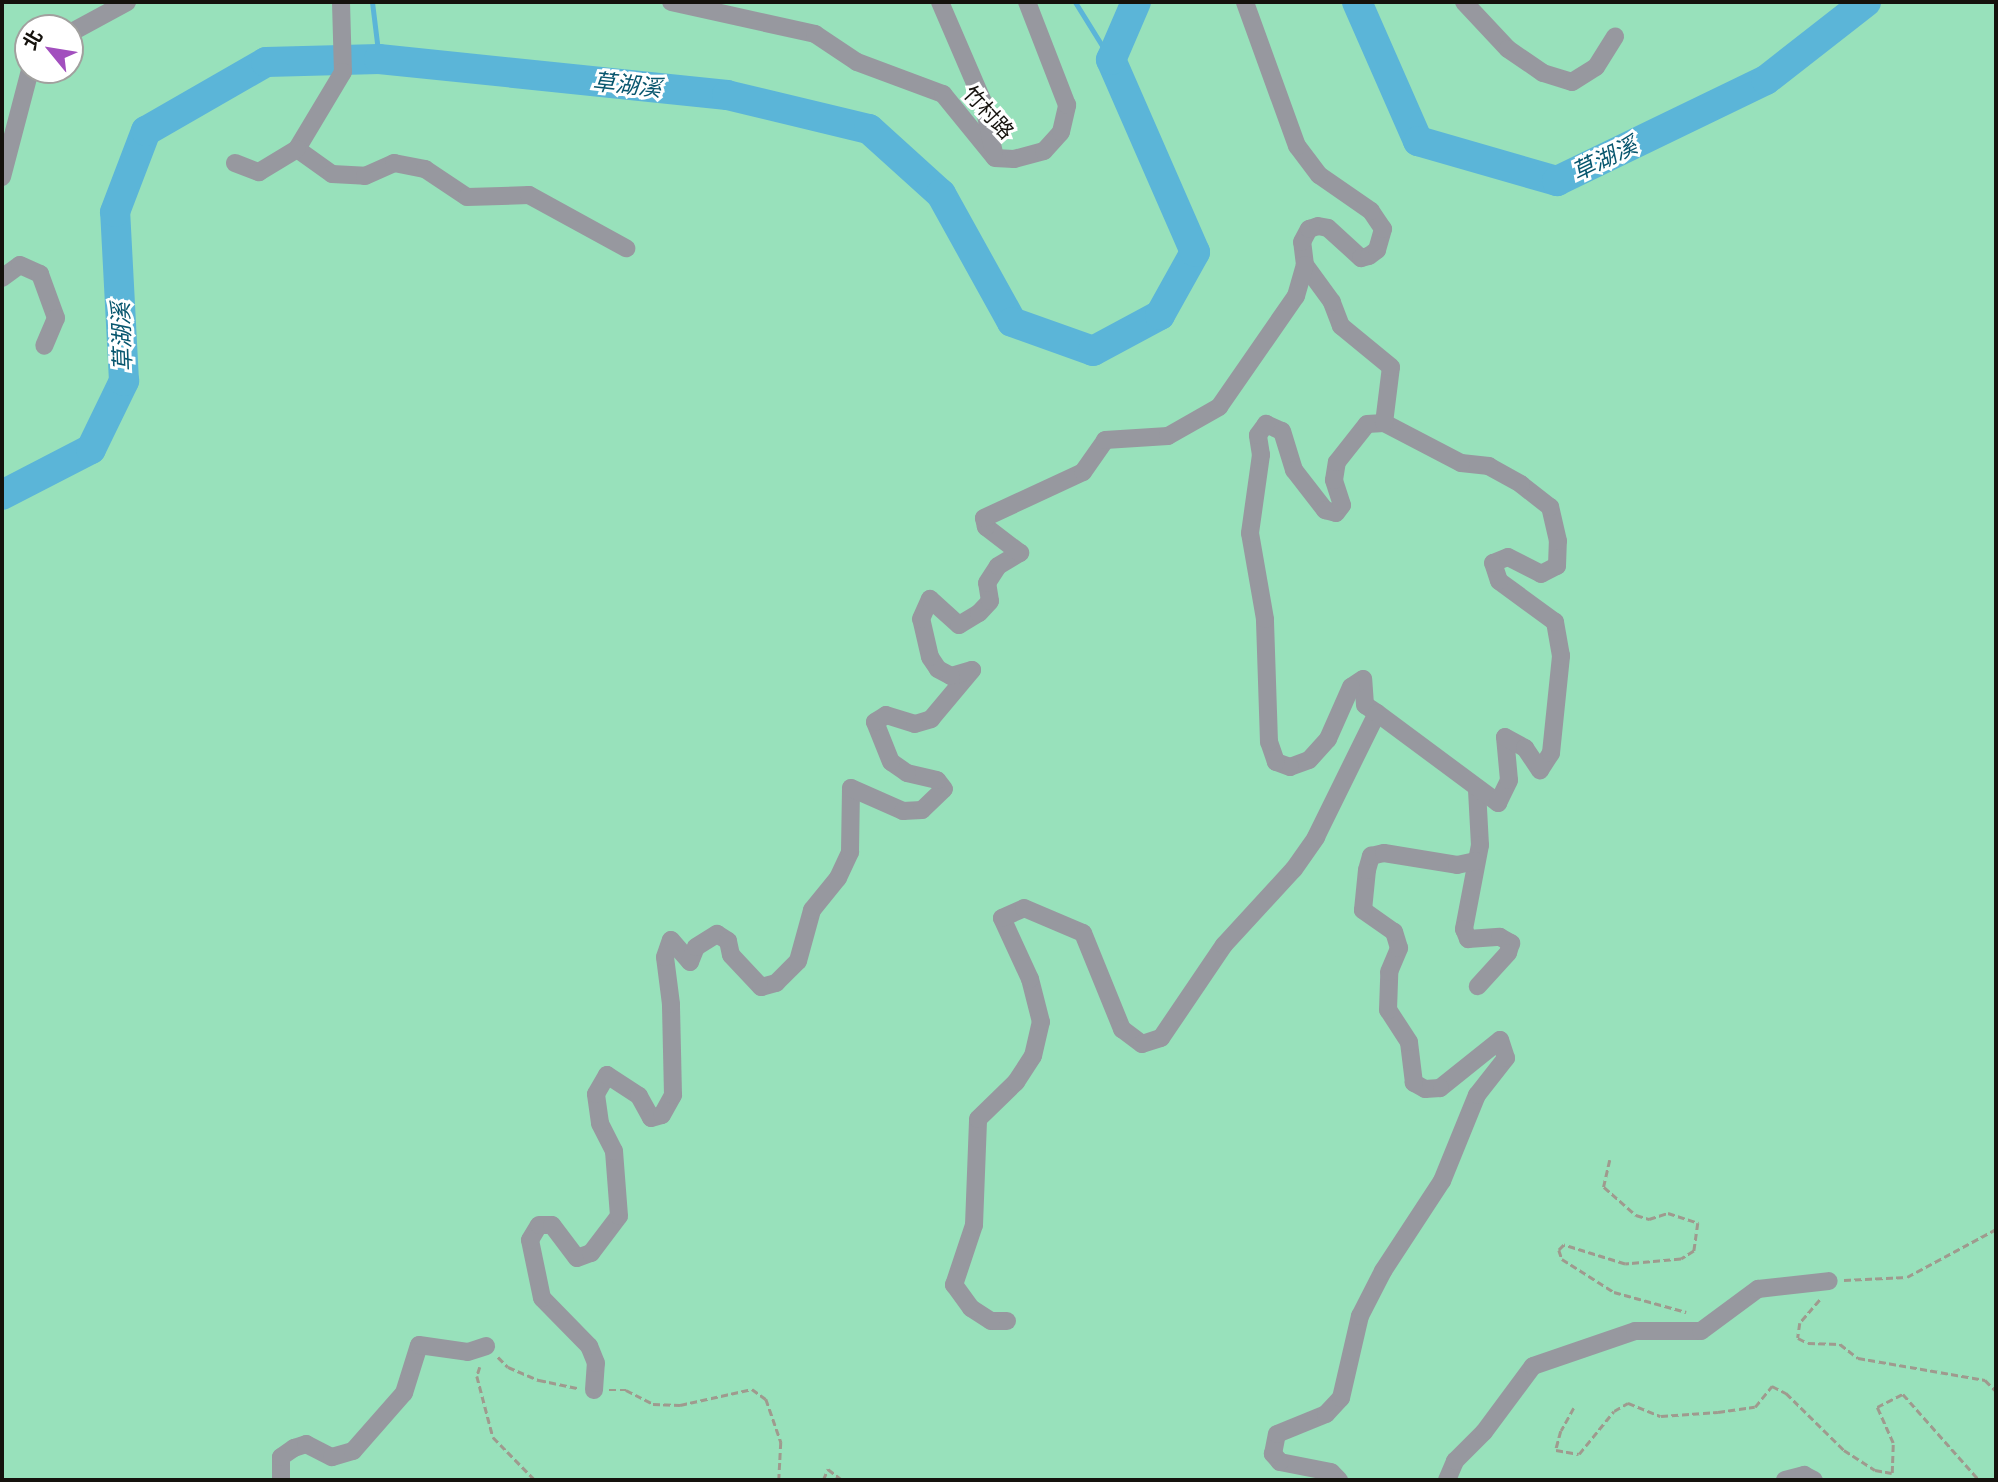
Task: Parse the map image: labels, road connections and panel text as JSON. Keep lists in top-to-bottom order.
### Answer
{
  "streets": {
    "street": ["竹村路"]
  },
  "water": ["草湖溪"],
  "north": "top left"
}
